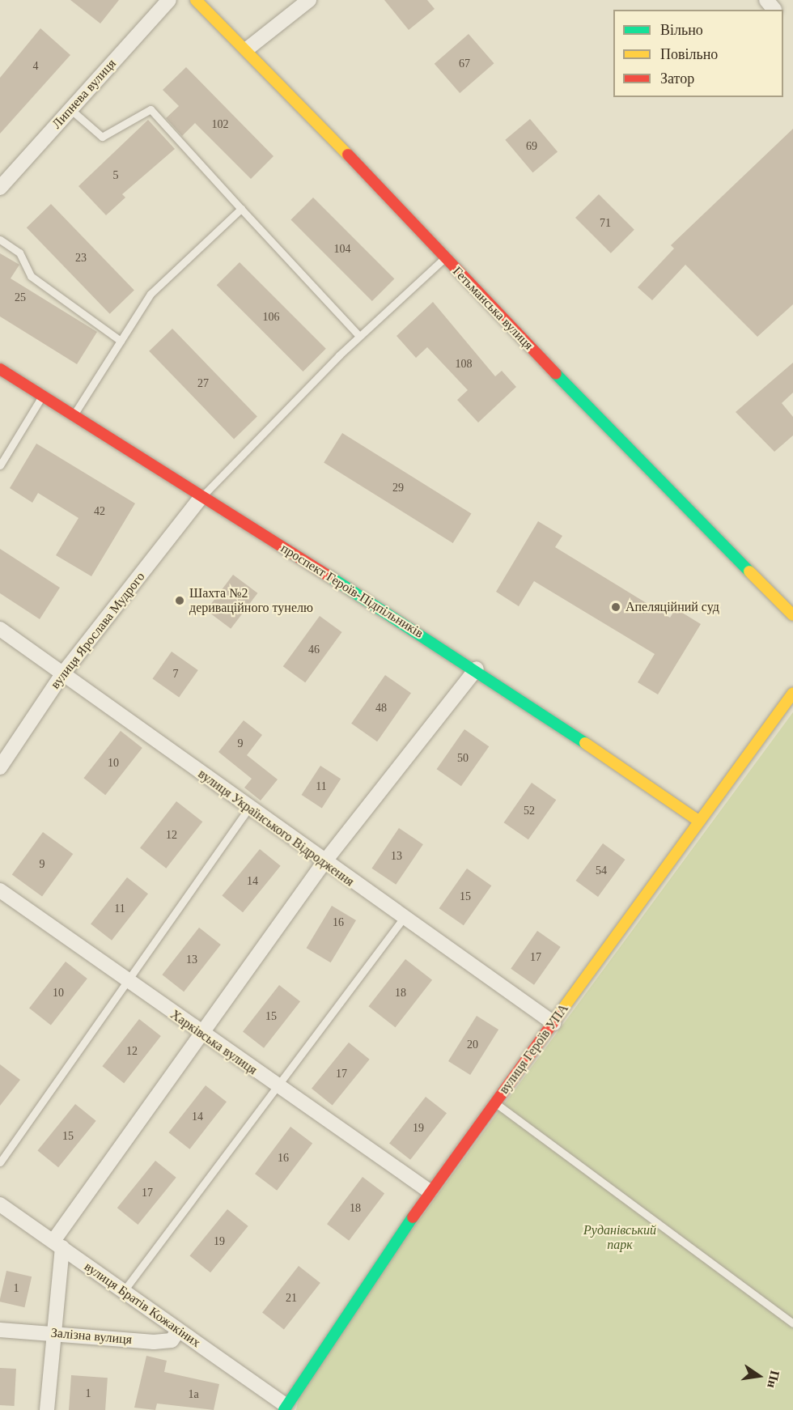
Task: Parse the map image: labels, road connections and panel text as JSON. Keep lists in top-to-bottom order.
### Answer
{
  "streets": {
    "street": [
      "Липнева вулиця",
      "Гетьманська вулиця",
      "проспект Героїв-Підпільників",
      "вулиця Ярослава Мудрого",
      "вулиця Українського Відродження",
      "Харківська вулиця",
      "вулиця Героїв УПА",
      "вулиця Братів Кожакіних",
      "Залізна вулиця"
    ]
  },
  "crossings": [
    ["проспект Героїв-Підпільників", "вулиця Ярослава Мудрого"],
    ["проспект Героїв-Підпільників", "вулиця Героїв УПА"],
    ["вулиця Ярослава Мудрого", "вулиця Українського Відродження"],
    ["вулиця Українського Відродження", "вулиця Героїв УПА"],
    ["Харківська вулиця", "вулиця Героїв УПА"],
    ["вулиця Героїв УПА", "вулиця Братів Кожакіних"],
    ["вулиця Братів Кожакіних", "Залізна вулиця"]
  ],
  "parks": ["Руданівський парк"],
  "places": ["Шахта №2 дериваційного тунелю", "Апеляційний суд"],
  "house_numbers": [
    "67",
    "4",
    "102",
    "69",
    "5",
    "71",
    "104",
    "23",
    "25",
    "106",
    "108",
    "27",
    "29",
    "42",
    "46",
    "7",
    "48",
    "9",
    "50",
    "10",
    "11",
    "52",
    "12",
    "13",
    "9",
    "54",
    "14",
    "15",
    "11",
    "16",
    "17",
    "13",
    "10",
    "18",
    "15",
    "20",
    "12",
    "17",
    "14",
    "19",
    "15",
    "16",
    "17",
    "18",
    "19",
    "1",
    "21",
    "1",
    "1а"
  ],
  "legend": ["Вільно", "Повільно", "Затор"],
  "north": "right"
}
